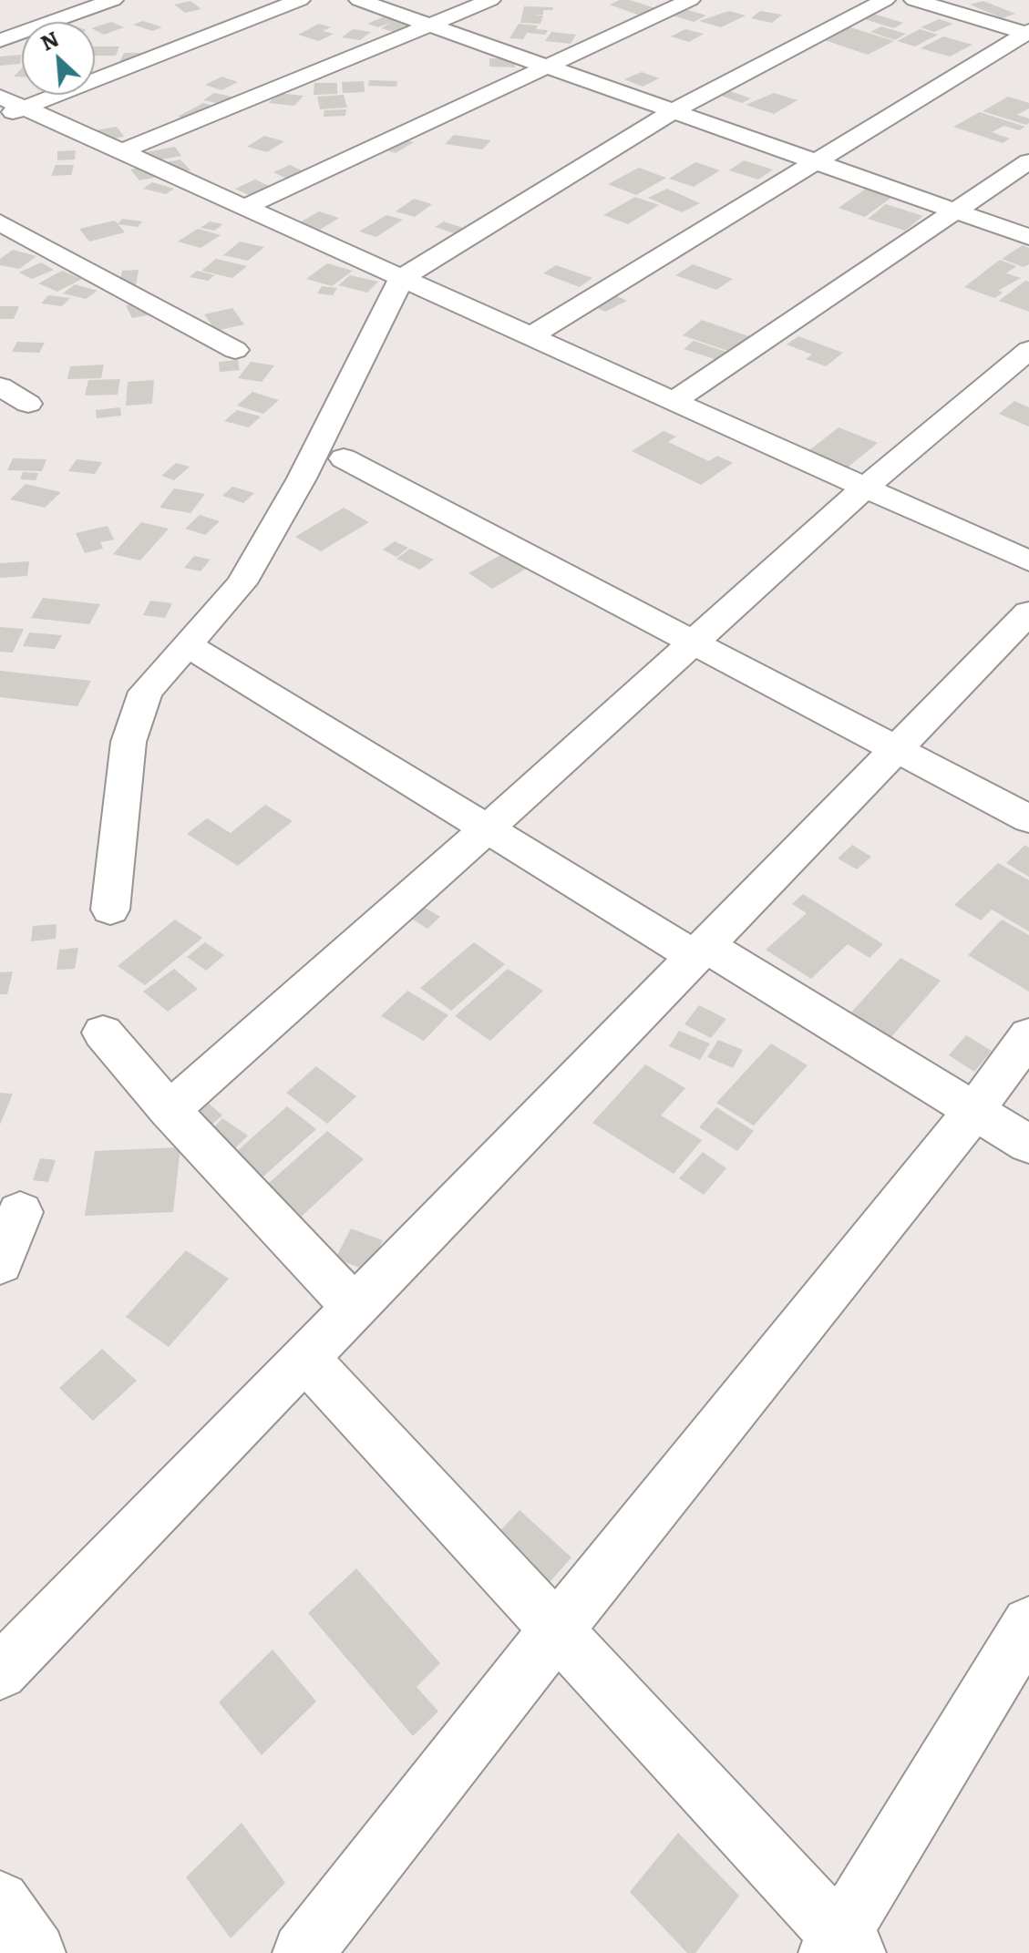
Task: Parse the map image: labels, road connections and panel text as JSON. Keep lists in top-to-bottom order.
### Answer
{
  "north": "top left"
}
